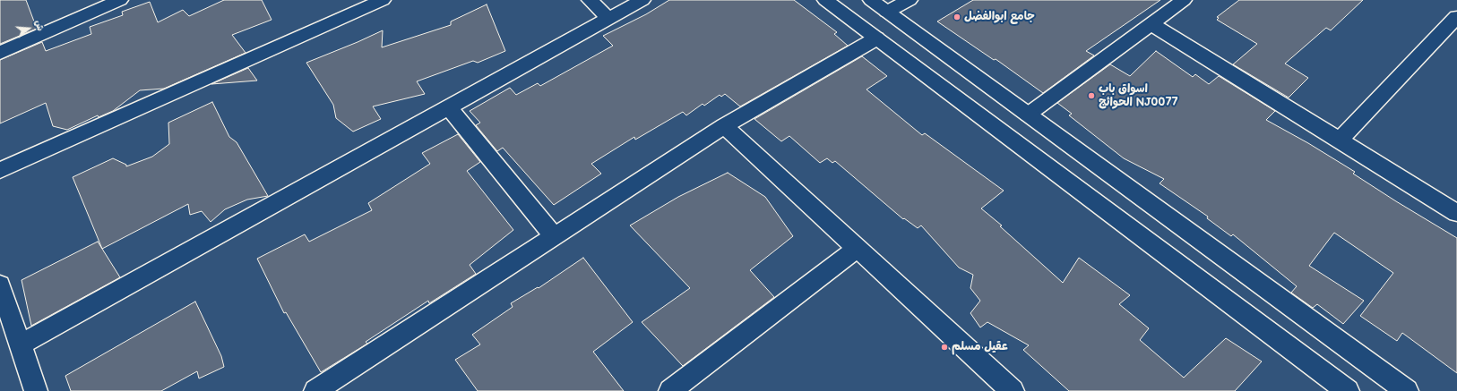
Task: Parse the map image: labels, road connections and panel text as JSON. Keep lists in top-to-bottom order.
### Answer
{
  "places": ["جامع ابوالفضل", "اسواق باب الحوائج NJ0077", "عقيل مسلم"],
  "north": "right"
}
